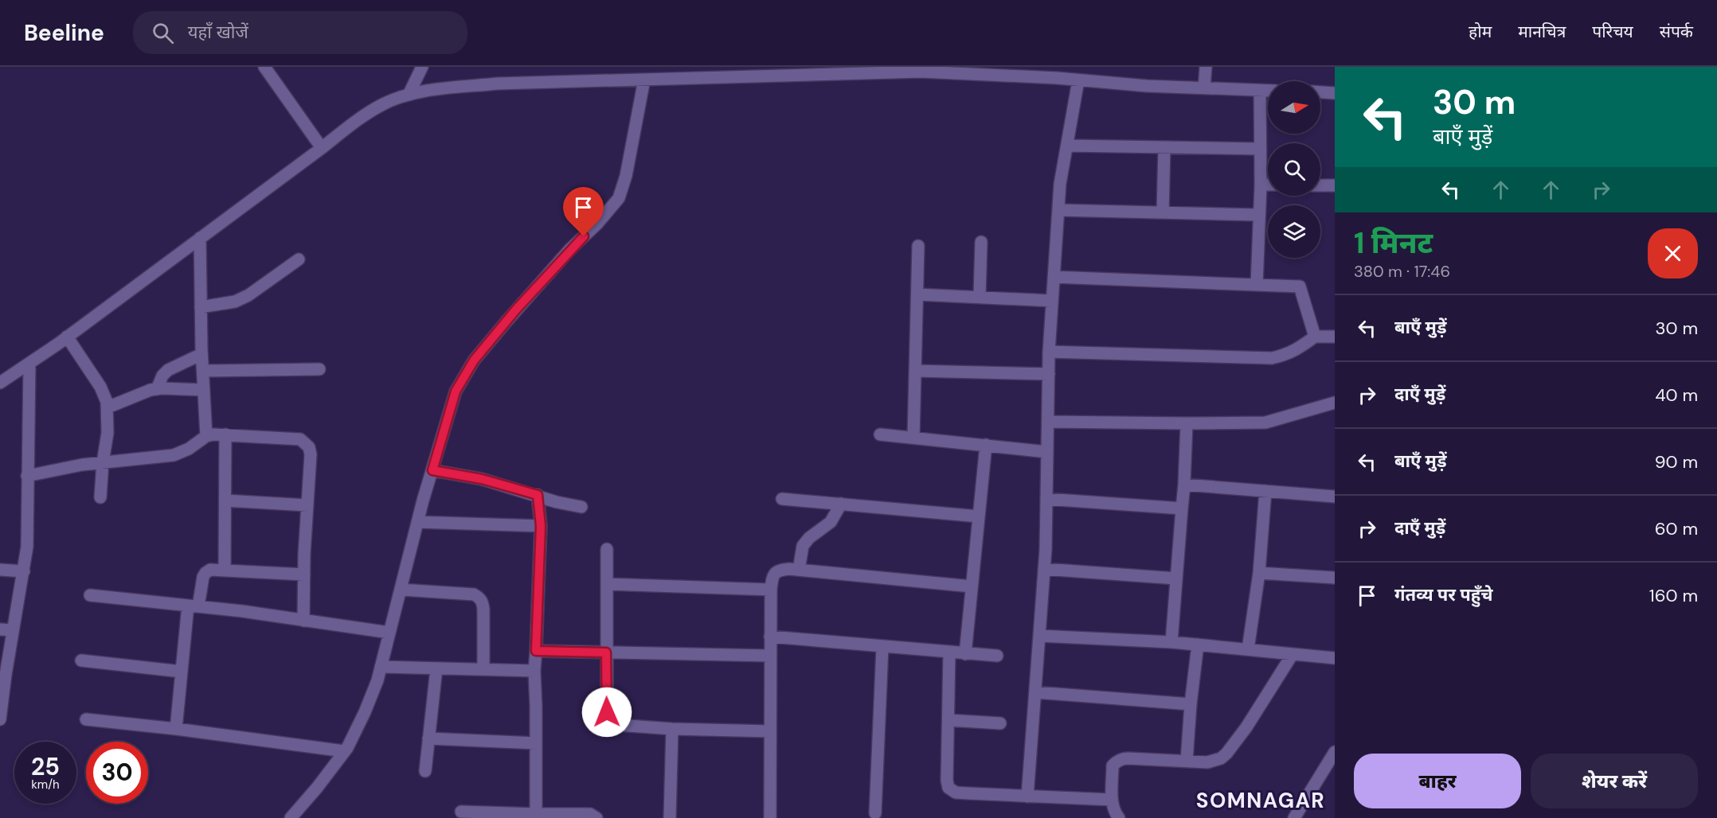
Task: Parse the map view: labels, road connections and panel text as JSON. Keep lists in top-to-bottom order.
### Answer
{
  "districts": ["SOMNAGAR"],
  "north": "right",
  "page": {
    "header": "Beeline",
    "search": "यहाँ खोजें",
    "nav": [
      "होम",
      "मानचित्र",
      "परिचय",
      "संपर्क"
    ],
    "turn": ["30 m", "बाएँ मुड़ें"],
    "heading": ["1 मिनट", "380 m · 17:46"],
    "list": [
      {
        "name": "बाएँ मुड़ें",
        "value": "30 m"
      },
      {
        "name": "दाएँ मुड़ें",
        "value": "40 m"
      },
      {
        "name": "बाएँ मुड़ें",
        "value": "90 m"
      },
      {
        "name": "दाएँ मुड़ें",
        "value": "60 m"
      },
      {
        "name": "गंतव्य पर पहुँचे",
        "value": "160 m"
      }
    ],
    "speed": "25 km/h",
    "limit": "30",
    "buttons": ["बाहर", "शेयर करें"]
  }
}
